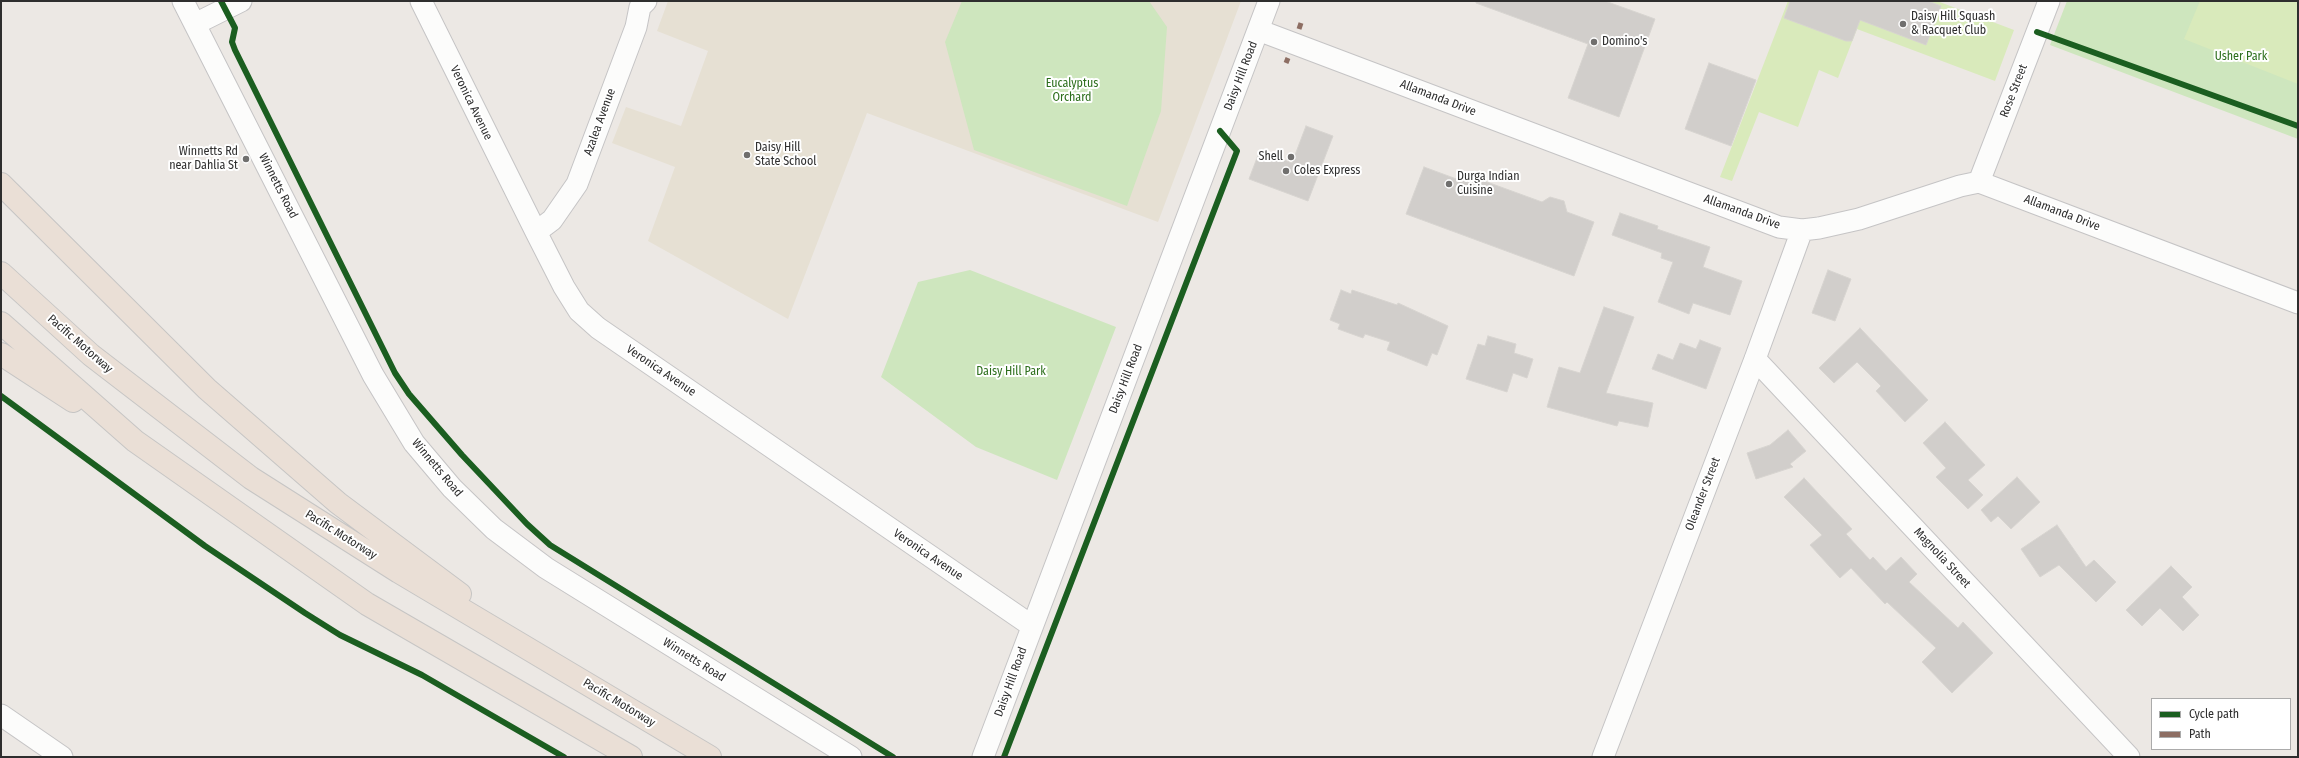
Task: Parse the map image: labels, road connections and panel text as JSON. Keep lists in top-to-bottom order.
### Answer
{
  "streets": {
    "highway": ["Pacific Motorway"],
    "street": [
      "Daisy Hill Road",
      "Rose Street",
      "Allamanda Drive",
      "Veronica Avenue",
      "Azalea Avenue",
      "Winnetts Road",
      "Oleander Street",
      "Magnolia Street"
    ]
  },
  "crossings": [
    ["Daisy Hill Road", "Allamanda Drive"],
    ["Daisy Hill Road", "Veronica Avenue"],
    ["Rose Street", "Allamanda Drive"],
    ["Allamanda Drive", "Oleander Street"],
    ["Veronica Avenue", "Azalea Avenue"],
    ["Oleander Street", "Magnolia Street"]
  ],
  "parks": ["Usher Park", "Eucalyptus Orchard", "Daisy Hill Park"],
  "places": [
    "Daisy Hill Squash & Racquet Club",
    "Domino's",
    "Daisy Hill State School",
    "Shell",
    "Winnetts Rd near Dahlia St",
    "Coles Express",
    "Durga Indian Cuisine"
  ],
  "legend": ["Cycle path", "Path"]
}
